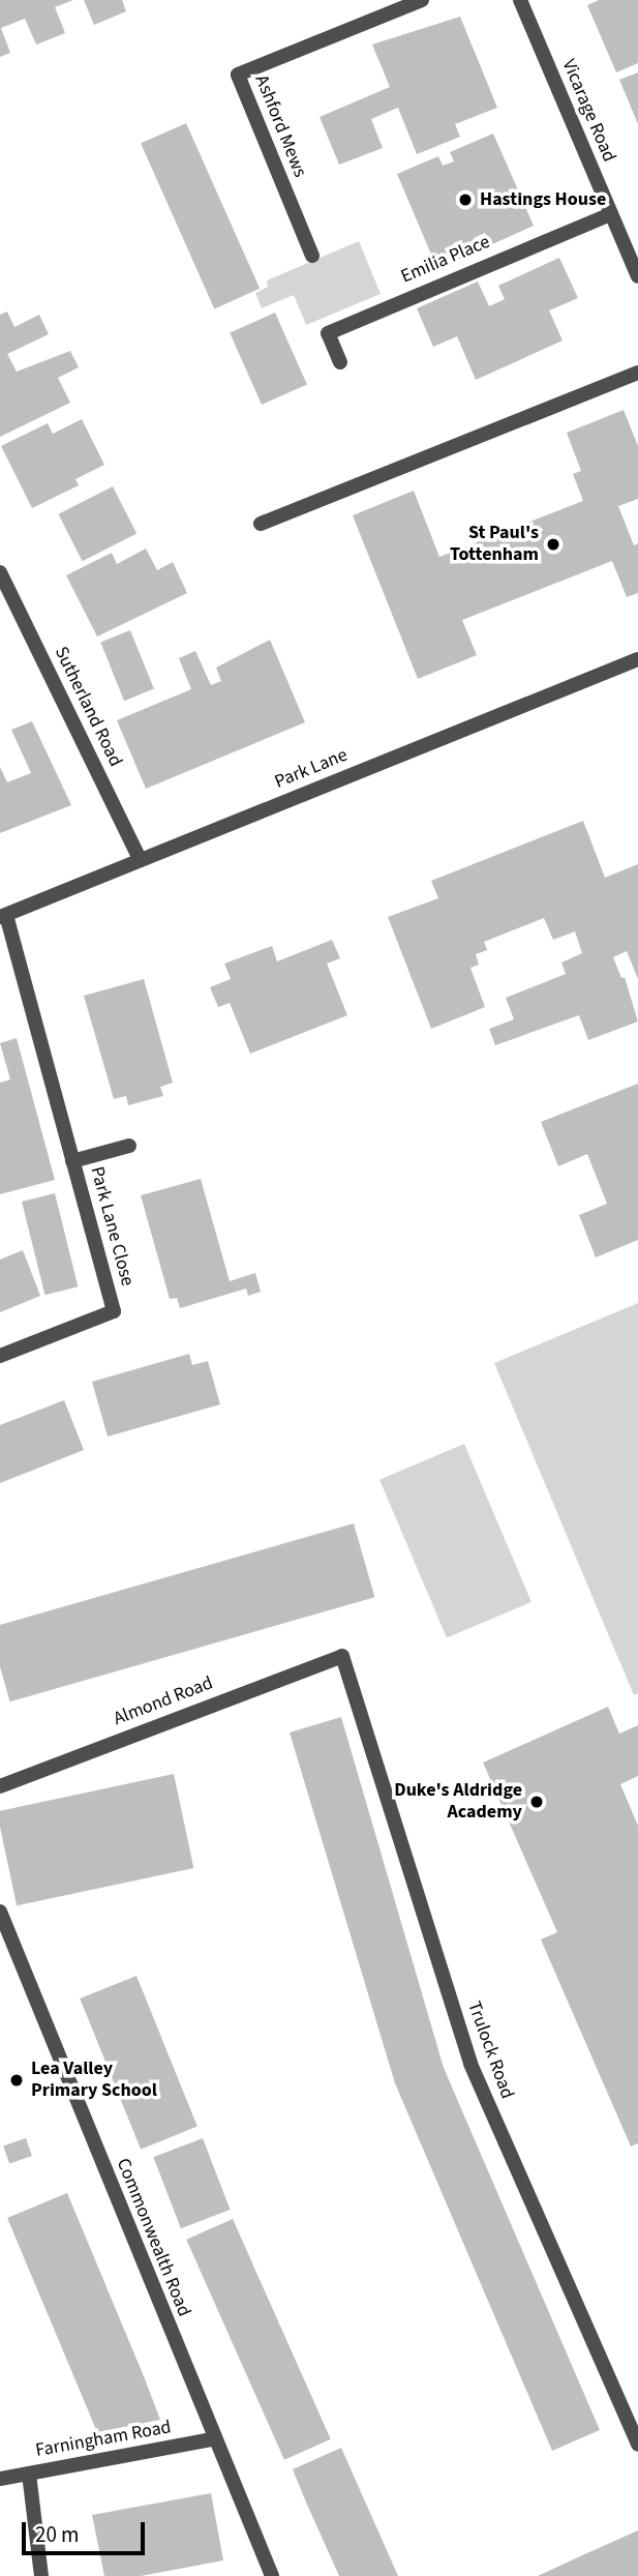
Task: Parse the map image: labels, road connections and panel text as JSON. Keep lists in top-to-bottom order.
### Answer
{
  "streets": {
    "street": [
      "Vicarage Road",
      "Ashford Mews",
      "Emilia Place",
      "Sutherland Road",
      "Park Lane",
      "Park Lane Close",
      "Almond Road",
      "Trulock Road",
      "Commonwealth Road",
      "Farningham Road"
    ]
  },
  "crossings": [
    ["Vicarage Road", "Emilia Place"],
    ["Sutherland Road", "Park Lane"],
    ["Park Lane", "Park Lane Close"],
    ["Almond Road", "Trulock Road"],
    ["Commonwealth Road", "Farningham Road"]
  ],
  "places": [
    "Hastings House",
    "St Paul's Tottenham",
    "Duke's Aldridge Academy",
    "Lea Valley Primary School"
  ],
  "scale_bar": "20 m"
}
